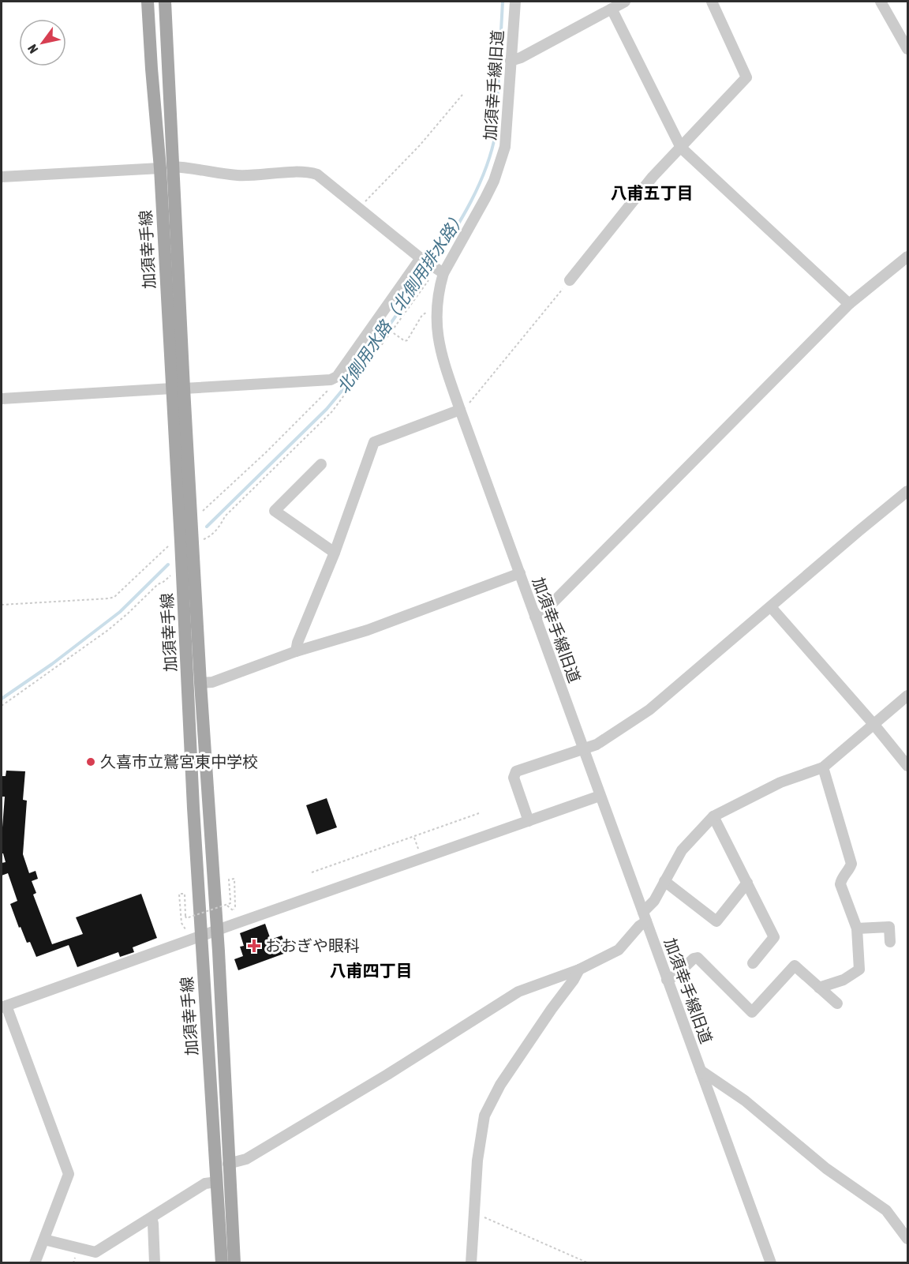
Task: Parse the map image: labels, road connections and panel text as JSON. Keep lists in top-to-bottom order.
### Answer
{
  "streets": {
    "main road": ["加須幸手線"],
    "street": ["加須幸手線旧道"]
  },
  "districts": ["八甫五丁目", "八甫四丁目"],
  "water": ["北側用水路（北側用排水路）"],
  "places": {
    "other": ["久喜市立鷲宮東中学校"],
    "health": ["おおぎや眼科"]
  },
  "north": "bottom left"
}
